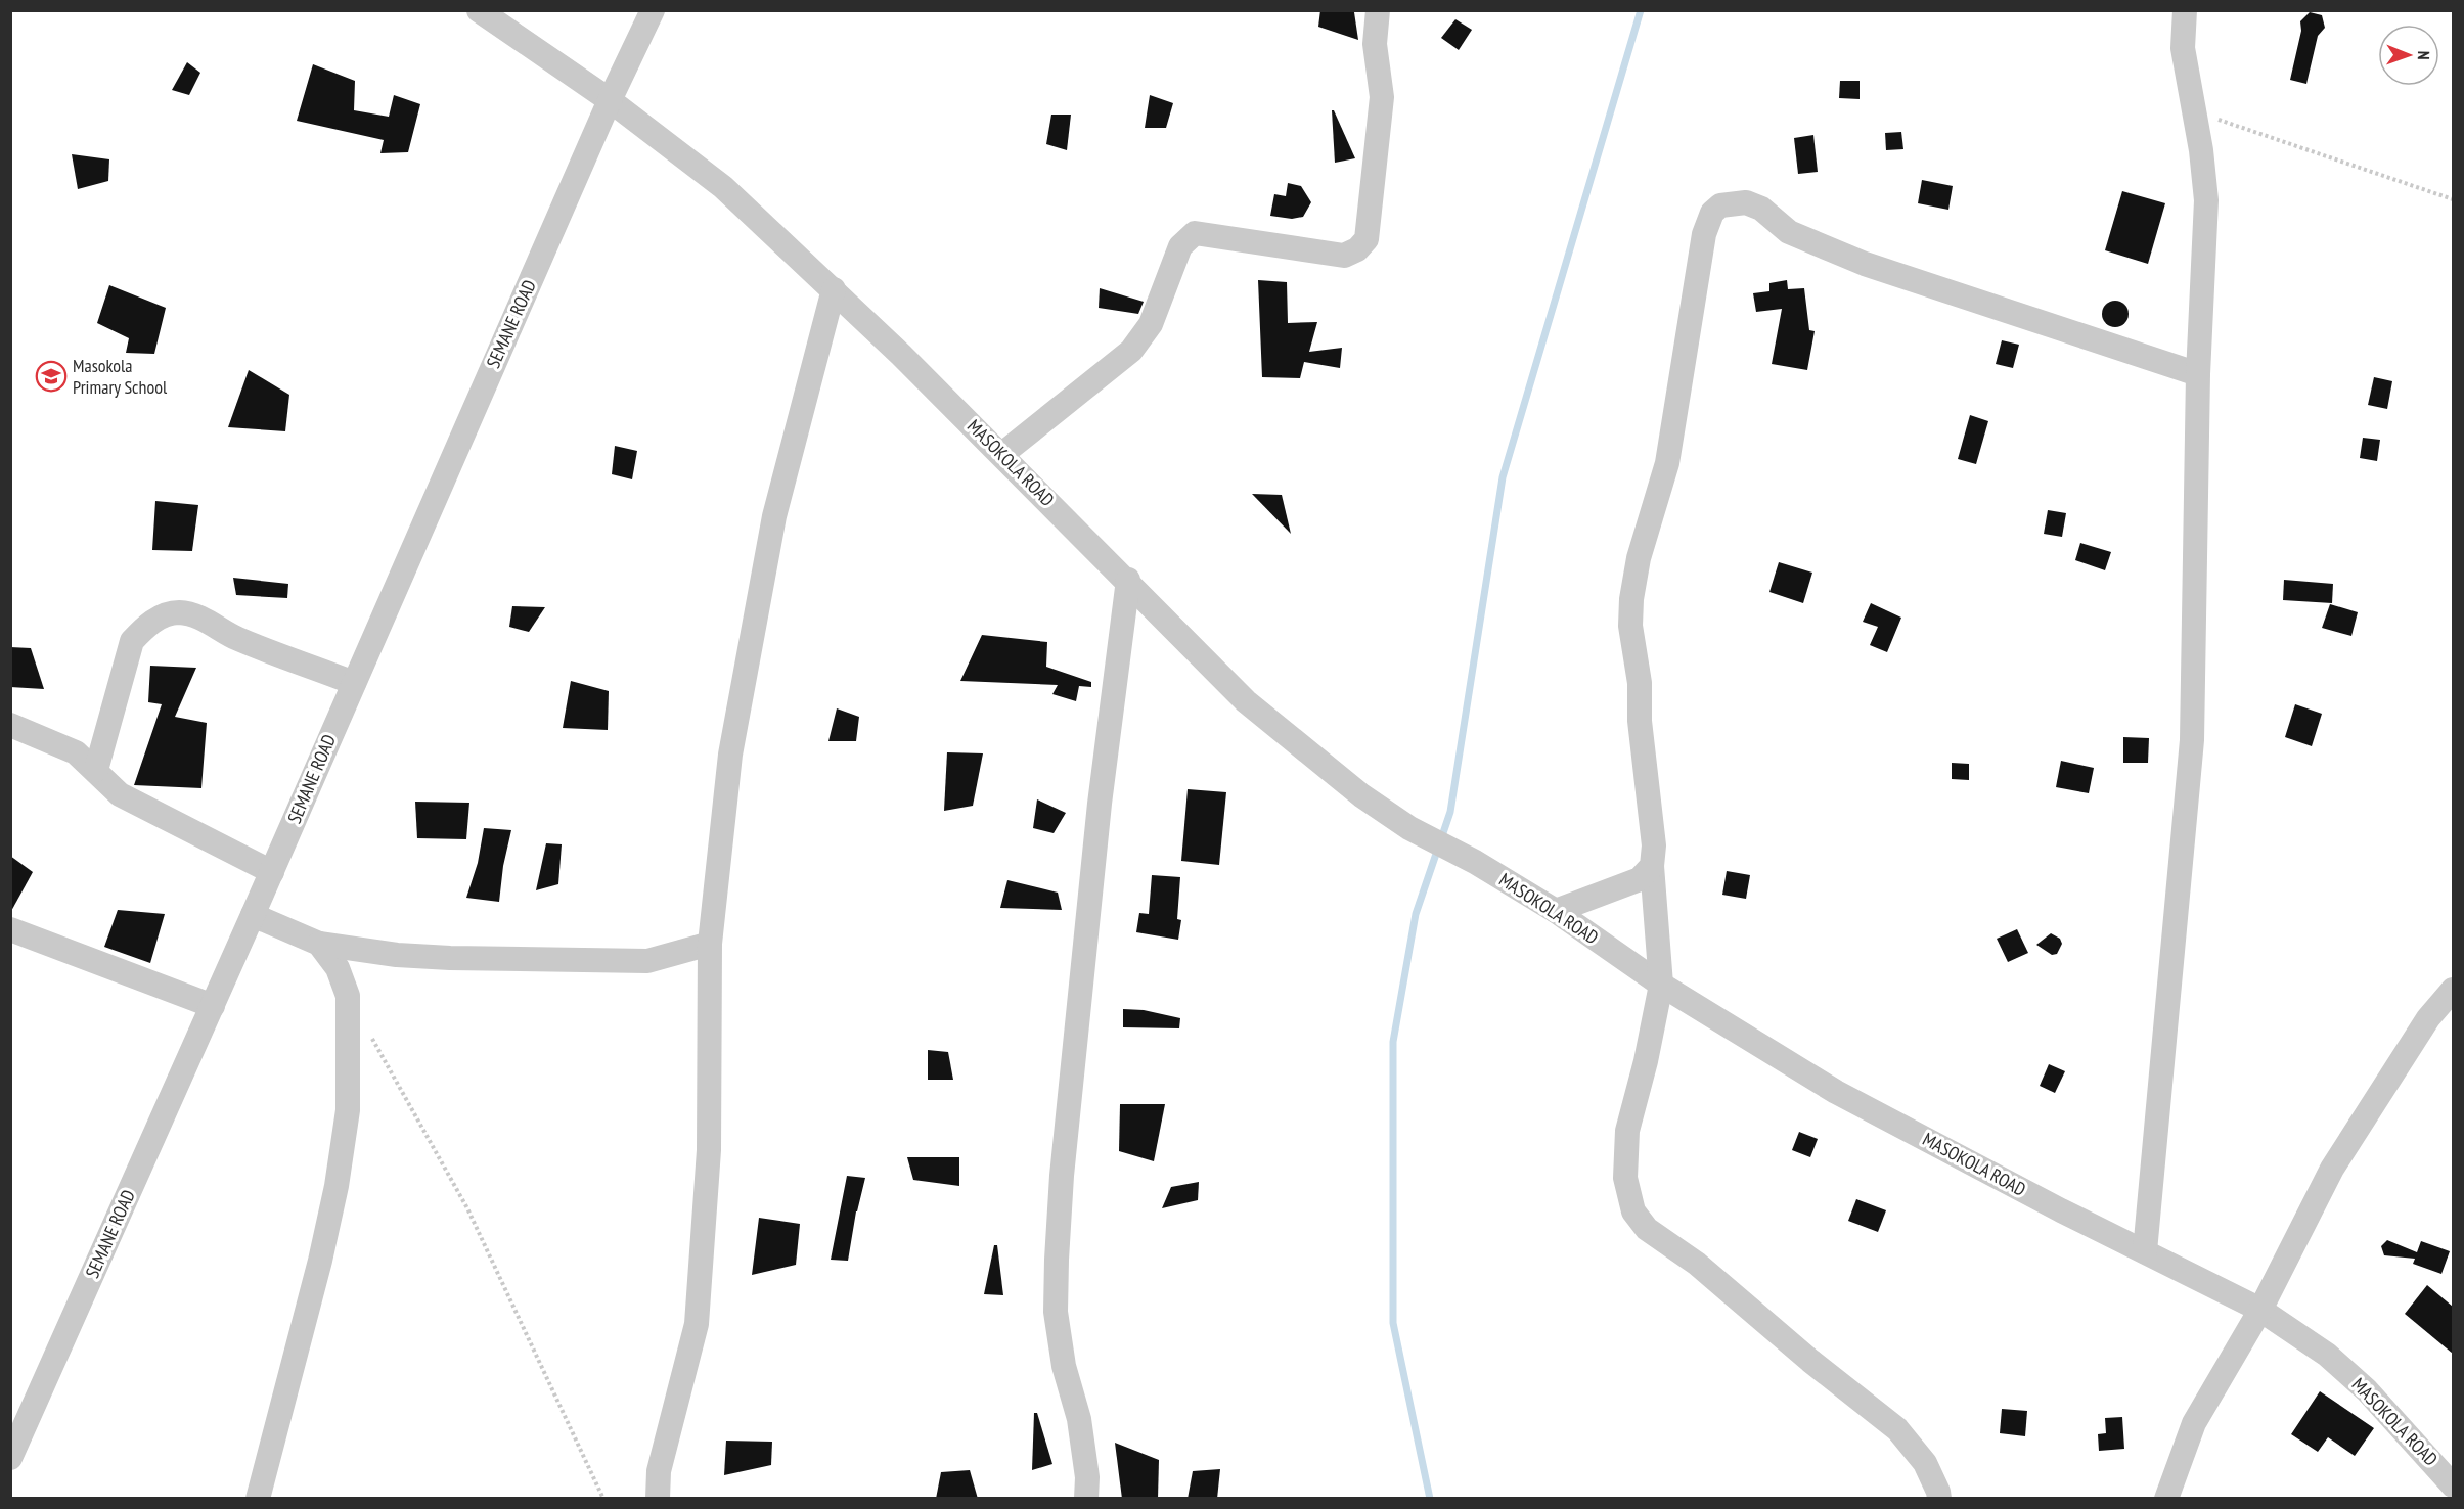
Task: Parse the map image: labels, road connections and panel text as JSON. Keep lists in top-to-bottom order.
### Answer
{
  "streets": {
    "street": ["SEMANE ROAD", "MASOKOLA ROAD"]
  },
  "crossings": [
    ["SEMANE ROAD", "MASOKOLA ROAD"]
  ],
  "places": {
    "school or university": ["Masokola Primary School"]
  },
  "north": "right"
}
